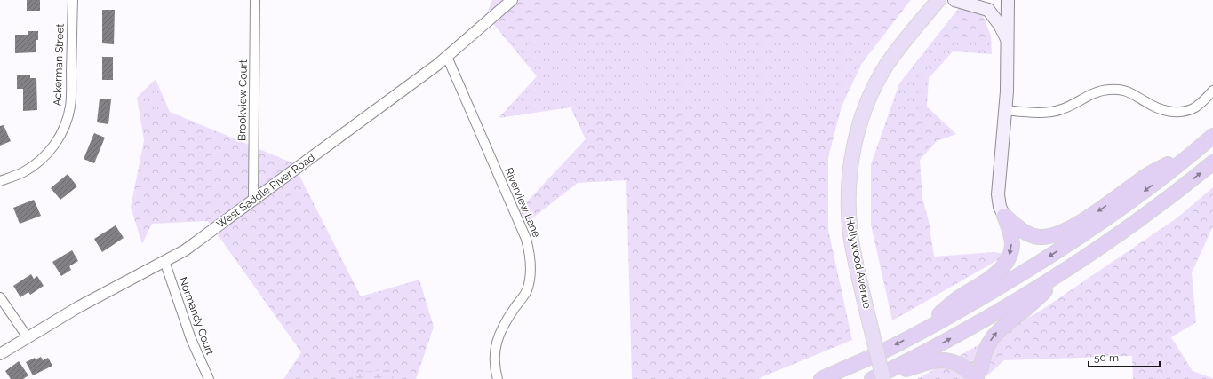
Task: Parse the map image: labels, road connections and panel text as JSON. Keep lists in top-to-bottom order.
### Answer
{
  "streets": {
    "main road": ["Hollywood Avenue"],
    "street": [
      "Ackerman Street",
      "Brookview Court",
      "West Saddle River Road",
      "Riverview Lane",
      "Normandy Court"
    ]
  },
  "crossings": [
    ["Brookview Court", "West Saddle River Road"],
    ["West Saddle River Road", "Riverview Lane"],
    ["West Saddle River Road", "Normandy Court"]
  ],
  "scale_bar": "50 m"
}
